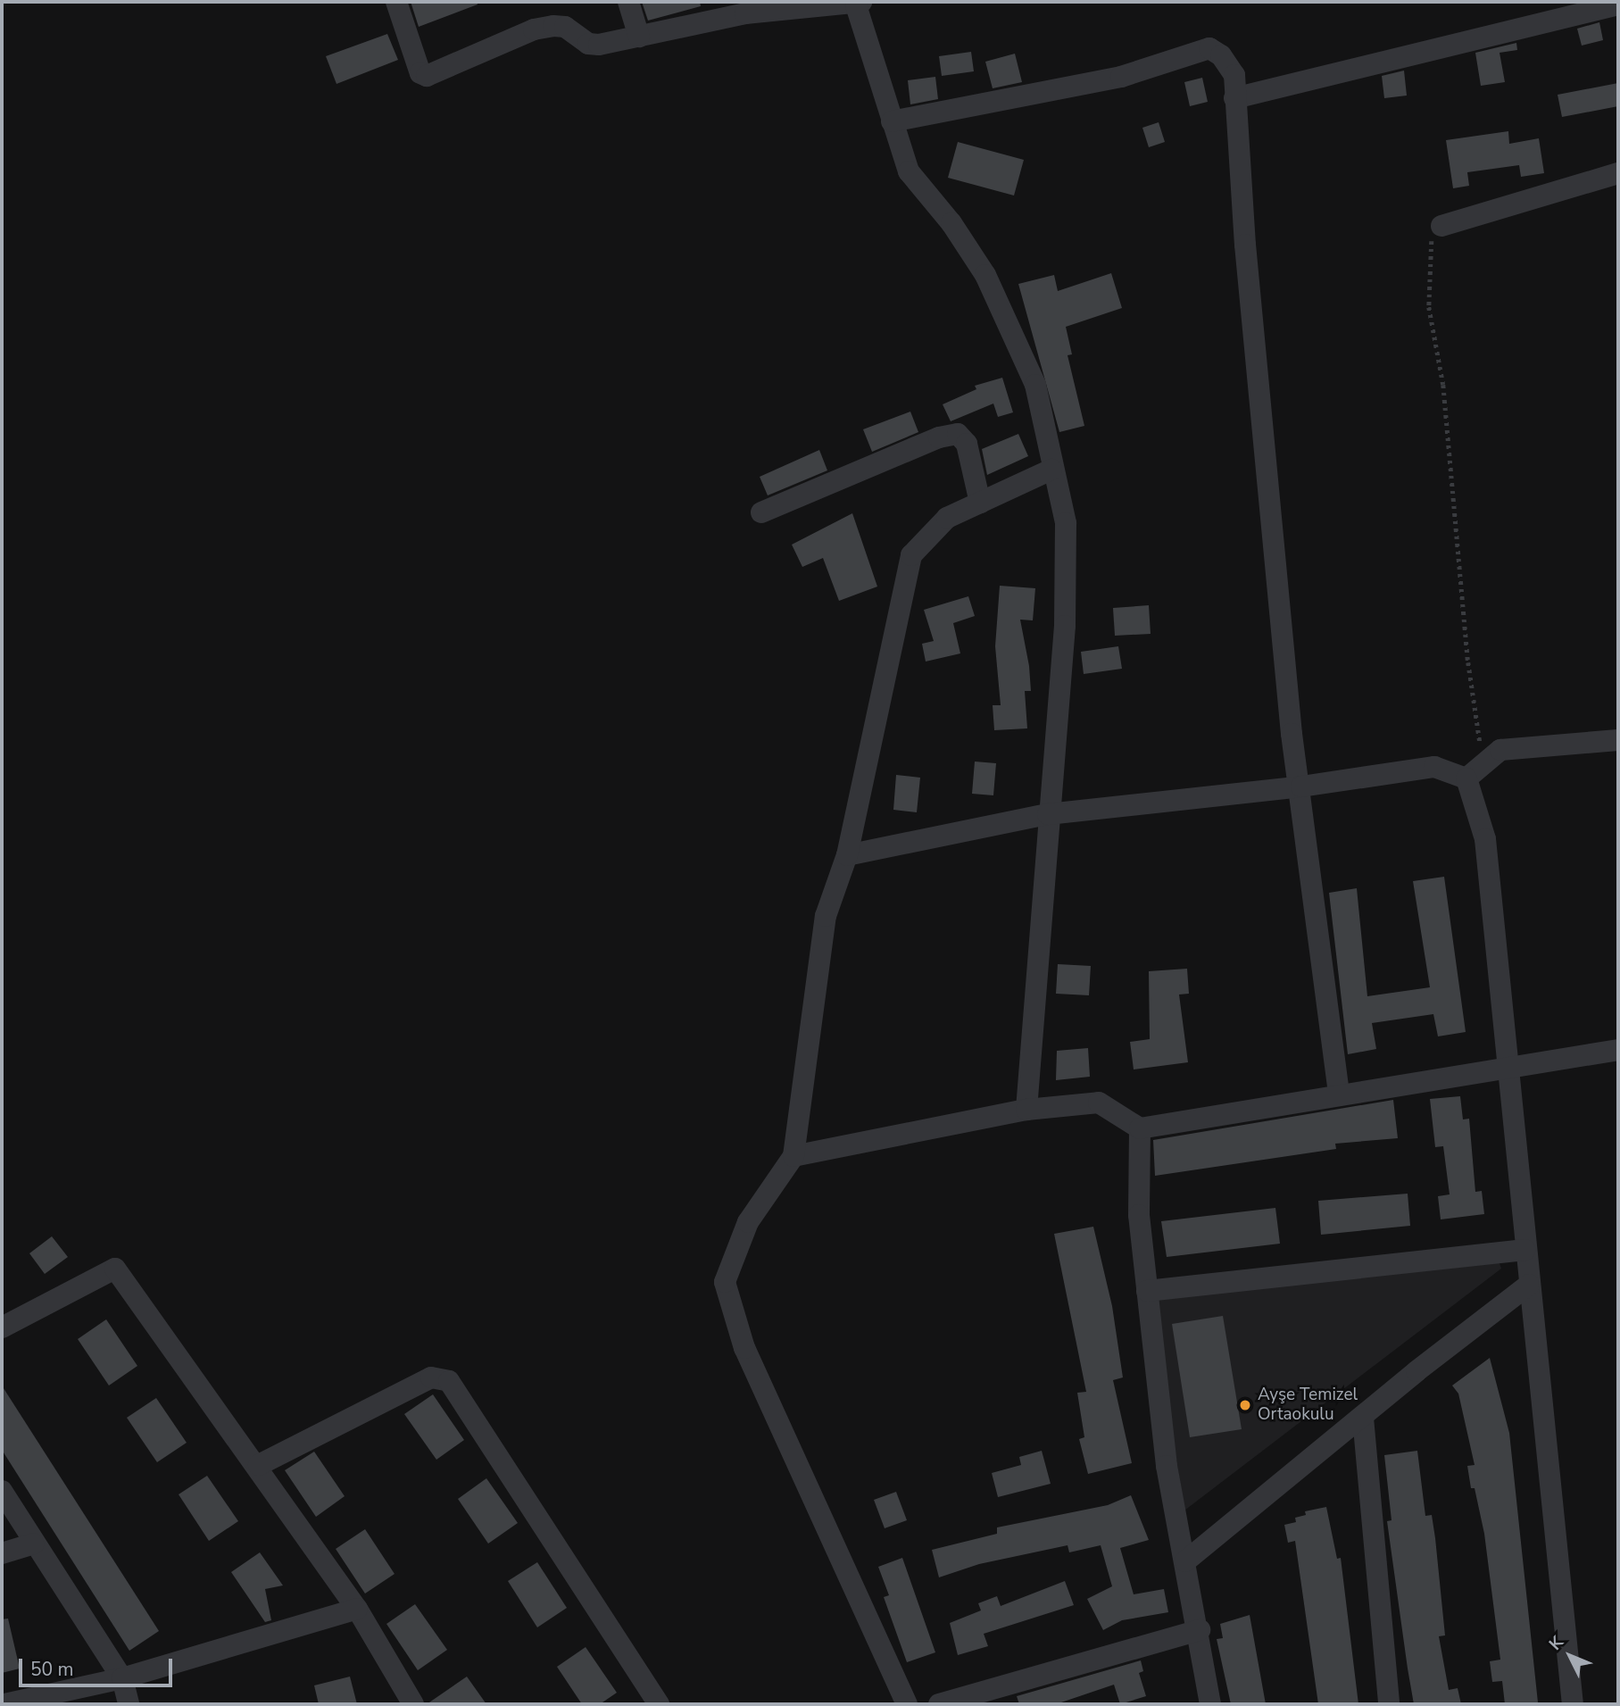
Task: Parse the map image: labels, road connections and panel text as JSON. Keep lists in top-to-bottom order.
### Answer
{
  "places": ["Ayşe Temizel Ortaokulu"],
  "scale_bar": "50 m",
  "north": "top left"
}
